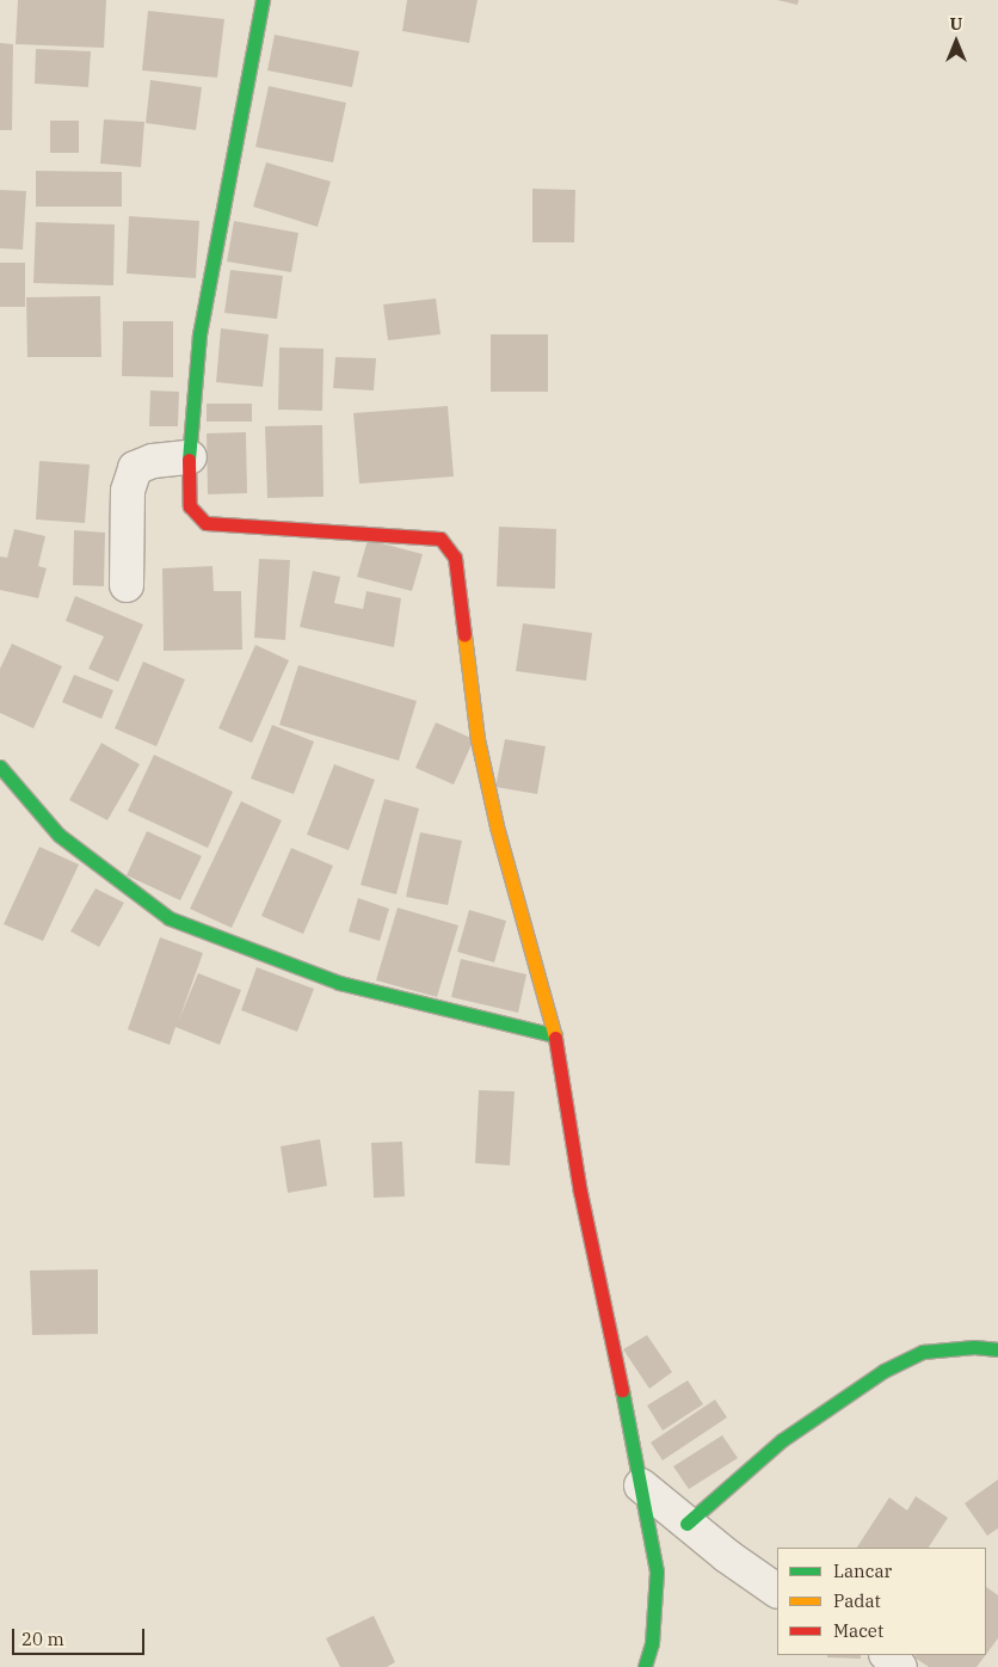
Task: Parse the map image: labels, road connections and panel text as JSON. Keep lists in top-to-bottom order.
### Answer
{
  "legend": ["Lancar", "Padat", "Macet"],
  "scale_bar": "20 m",
  "north": "top"
}
